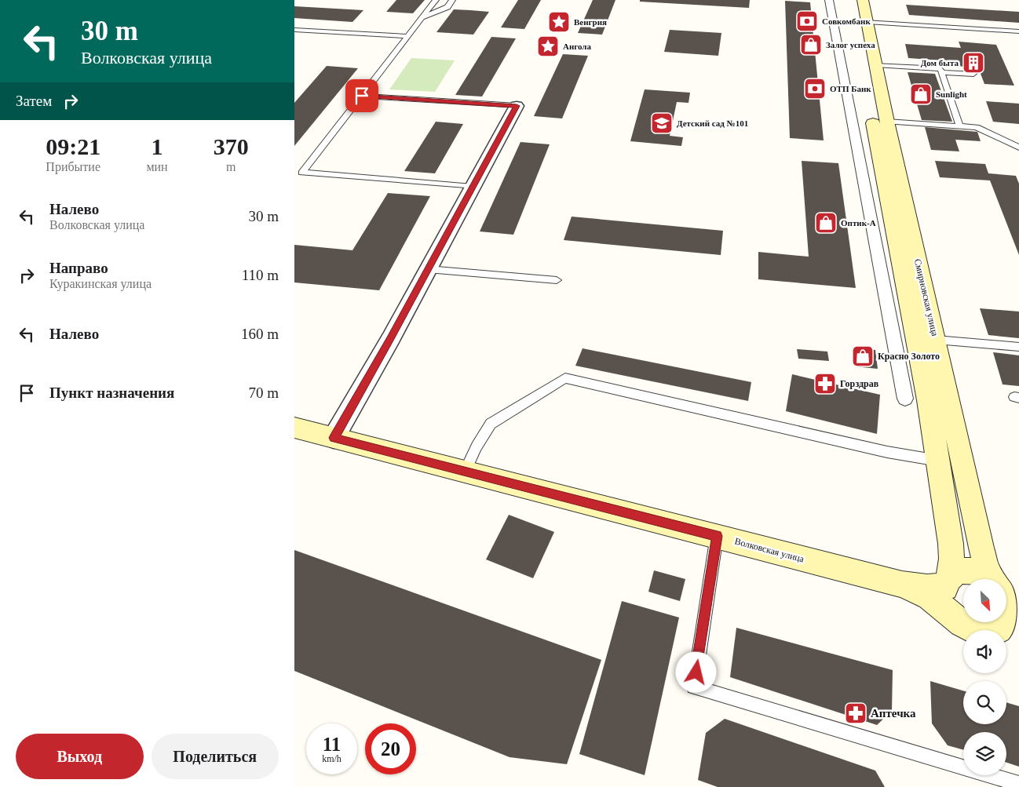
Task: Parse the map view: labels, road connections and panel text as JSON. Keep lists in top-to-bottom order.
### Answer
{
  "streets": {
    "main road": ["Смирновская улица", "Волковская улица"]
  },
  "crossings": [
    ["Смирновская улица", "Волковская улица"]
  ],
  "places": {
    "bank": ["Совкомбанк", "ОТП Банк"],
    "place": ["Венгрия", "Ангола"],
    "shop": [
      "Залог успеха",
      "Sunlight",
      "Оптик-А",
      "Красно Золото"
    ],
    "building": ["Дом быта"],
    "school or university": ["Детский сад №101"],
    "pharmacy": ["Горздрав", "Аптечка"]
  },
  "north": "bottom right",
  "page": {
    "turn": ["30 m", "Волковская улица"],
    "then": "Затем",
    "eta": [
      "09:21",
      "Прибытие",
      "1",
      "мин",
      "370",
      "m"
    ],
    "list": [
      {
        "name": "Налево",
        "note": "Волковская улица",
        "value": "30 m"
      },
      {
        "name": "Направо",
        "note": "Куракинская улица",
        "value": "110 m"
      },
      {
        "name": "Налево",
        "value": "160 m"
      },
      {
        "name": "Пункт назначения",
        "value": "70 m"
      }
    ],
    "speed": "11 km/h",
    "limit": "20",
    "buttons": ["Выход", "Поделиться"]
  }
}
